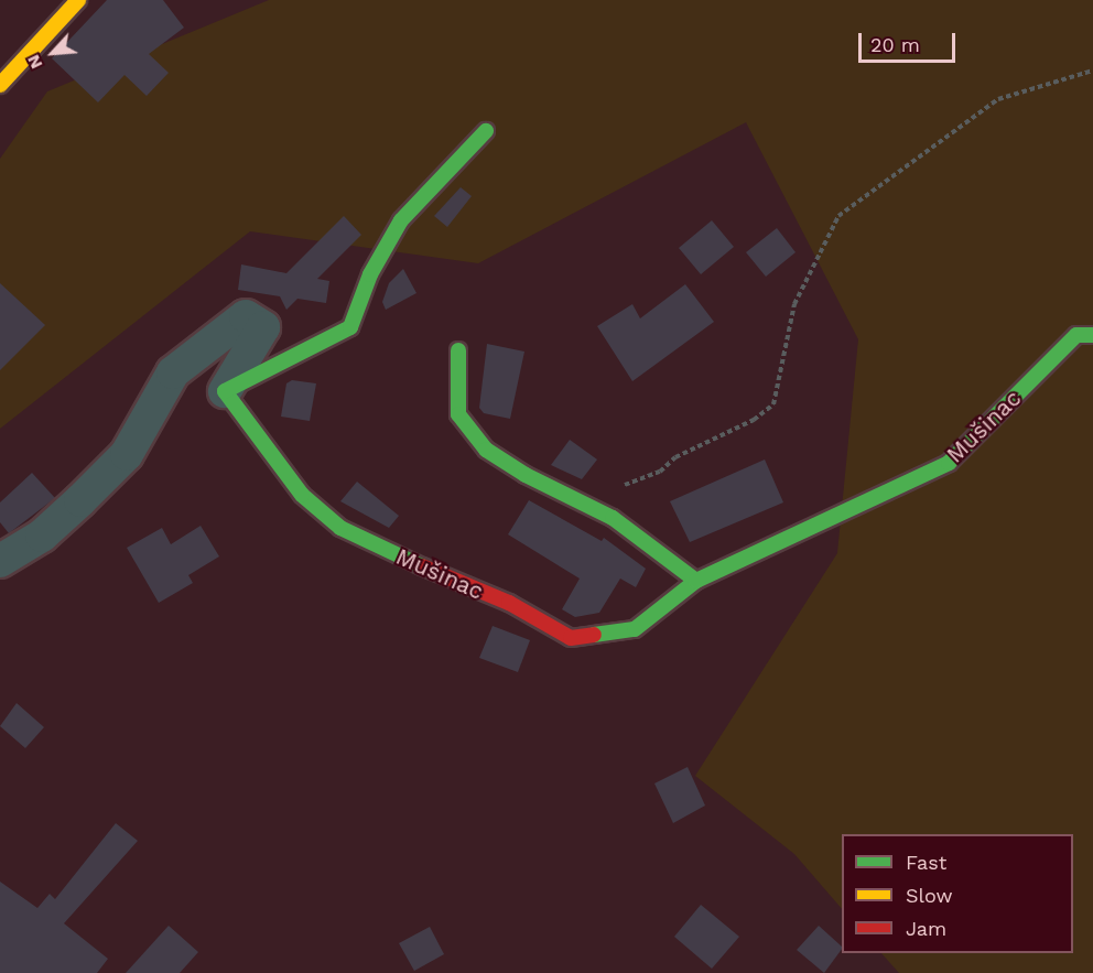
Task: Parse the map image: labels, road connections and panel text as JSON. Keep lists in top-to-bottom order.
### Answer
{
  "streets": {
    "street": ["Mušinac"]
  },
  "legend": ["Fast", "Slow", "Jam"],
  "scale_bar": "20 m",
  "north": "bottom left"
}
